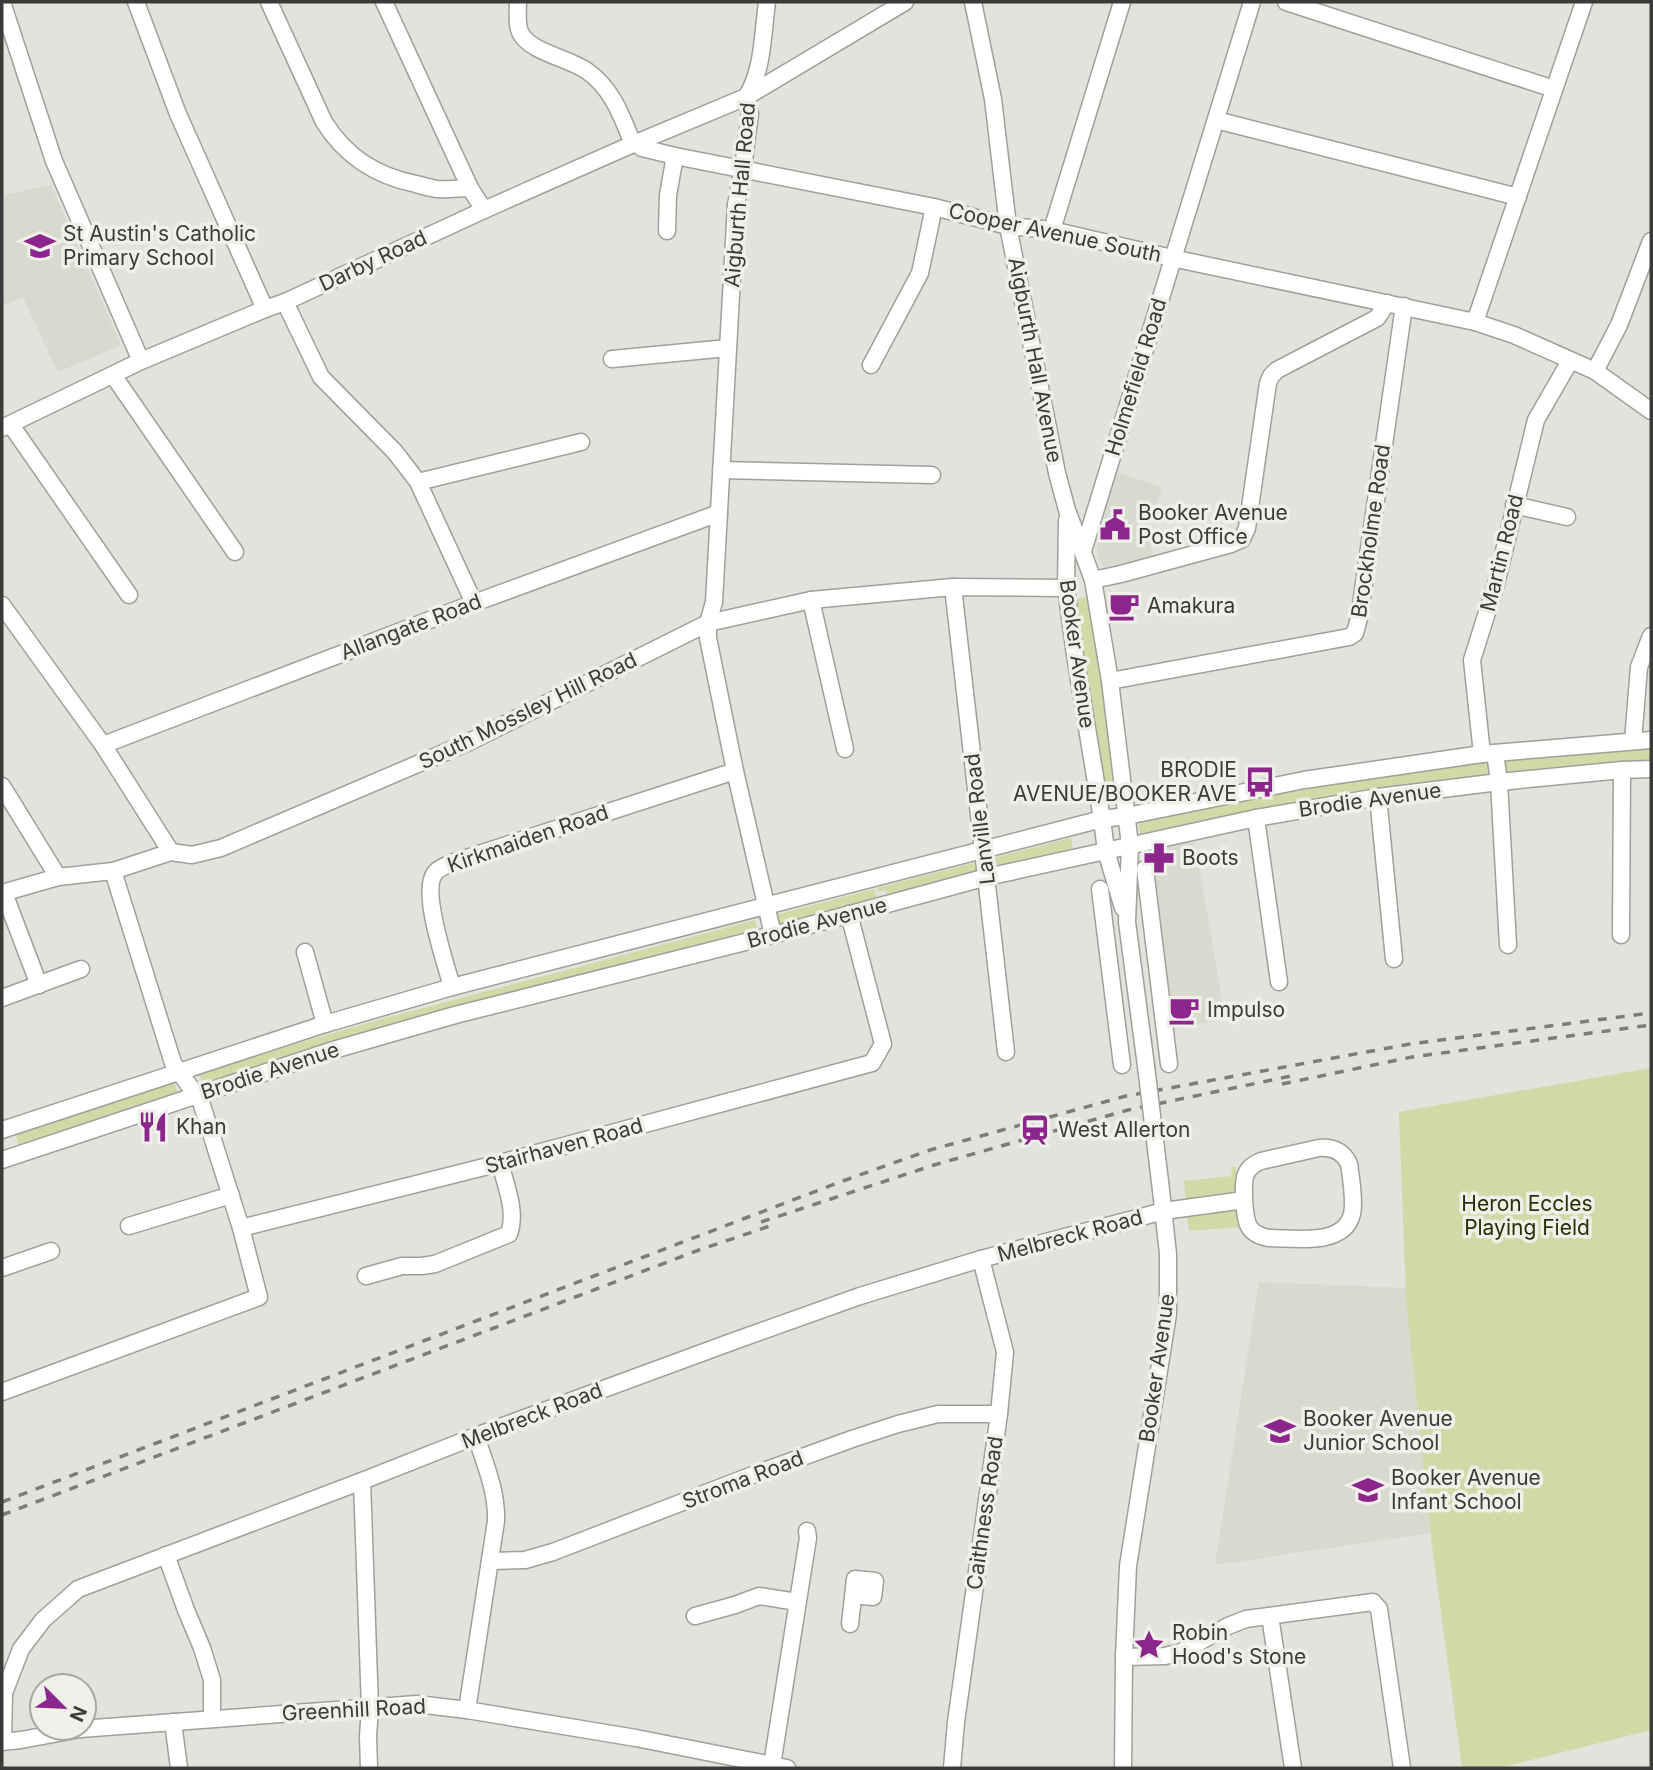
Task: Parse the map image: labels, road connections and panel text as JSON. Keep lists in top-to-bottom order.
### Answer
{
  "streets": {
    "street": [
      "Aigburth Hall Road",
      "Cooper Avenue South",
      "Darby Road",
      "Aigburth Hall Avenue",
      "Holmefield Road",
      "Brockholme Road",
      "Martin Road",
      "Allangate Road",
      "Booker Avenue",
      "South Mossley Hill Road",
      "Brodie Avenue",
      "Lanville Road",
      "Kirkmaiden Road",
      "Stairhaven Road",
      "Melbreck Road",
      "Stroma Road",
      "Caithness Road",
      "Greenhill Road"
    ]
  },
  "crossings": [
    ["Aigburth Hall Road", "Cooper Avenue South"],
    ["Aigburth Hall Road", "Darby Road"],
    ["Aigburth Hall Road", "Allangate Road"],
    ["Aigburth Hall Road", "South Mossley Hill Road"],
    ["Aigburth Hall Road", "Brodie Avenue"],
    ["Aigburth Hall Road", "Kirkmaiden Road"],
    ["Cooper Avenue South", "Darby Road"],
    ["Cooper Avenue South", "Aigburth Hall Avenue"],
    ["Cooper Avenue South", "Holmefield Road"],
    ["Cooper Avenue South", "Brockholme Road"],
    ["Cooper Avenue South", "Martin Road"],
    ["Aigburth Hall Avenue", "Booker Avenue"],
    ["Holmefield Road", "Booker Avenue"],
    ["Brockholme Road", "Booker Avenue"],
    ["Martin Road", "Brodie Avenue"],
    ["Booker Avenue", "South Mossley Hill Road"],
    ["Booker Avenue", "Brodie Avenue"],
    ["Booker Avenue", "Melbreck Road"],
    ["South Mossley Hill Road", "Lanville Road"],
    ["Brodie Avenue", "Lanville Road"],
    ["Brodie Avenue", "Kirkmaiden Road"],
    ["Brodie Avenue", "Stairhaven Road"],
    ["Melbreck Road", "Caithness Road"],
    ["Melbreck Road", "Greenhill Road"],
    ["Stroma Road", "Caithness Road"]
  ],
  "parks": ["Heron Eccles Playing Field"],
  "places": {
    "school or university": ["St Austin's Catholic Primary School", "Booker Avenue Junior School", "Booker Avenue Infant School"],
    "public building": ["Booker Avenue Post Office"],
    "cafe": ["Amakura", "Impulso"],
    "bus stop": ["BRODIE AVENUE/BOOKER AVE"],
    "pharmacy": ["Boots"],
    "restaurant": ["Khan"],
    "station": ["West Allerton"],
    "place": ["Robin Hood's Stone"]
  },
  "north": "bottom right"
}
